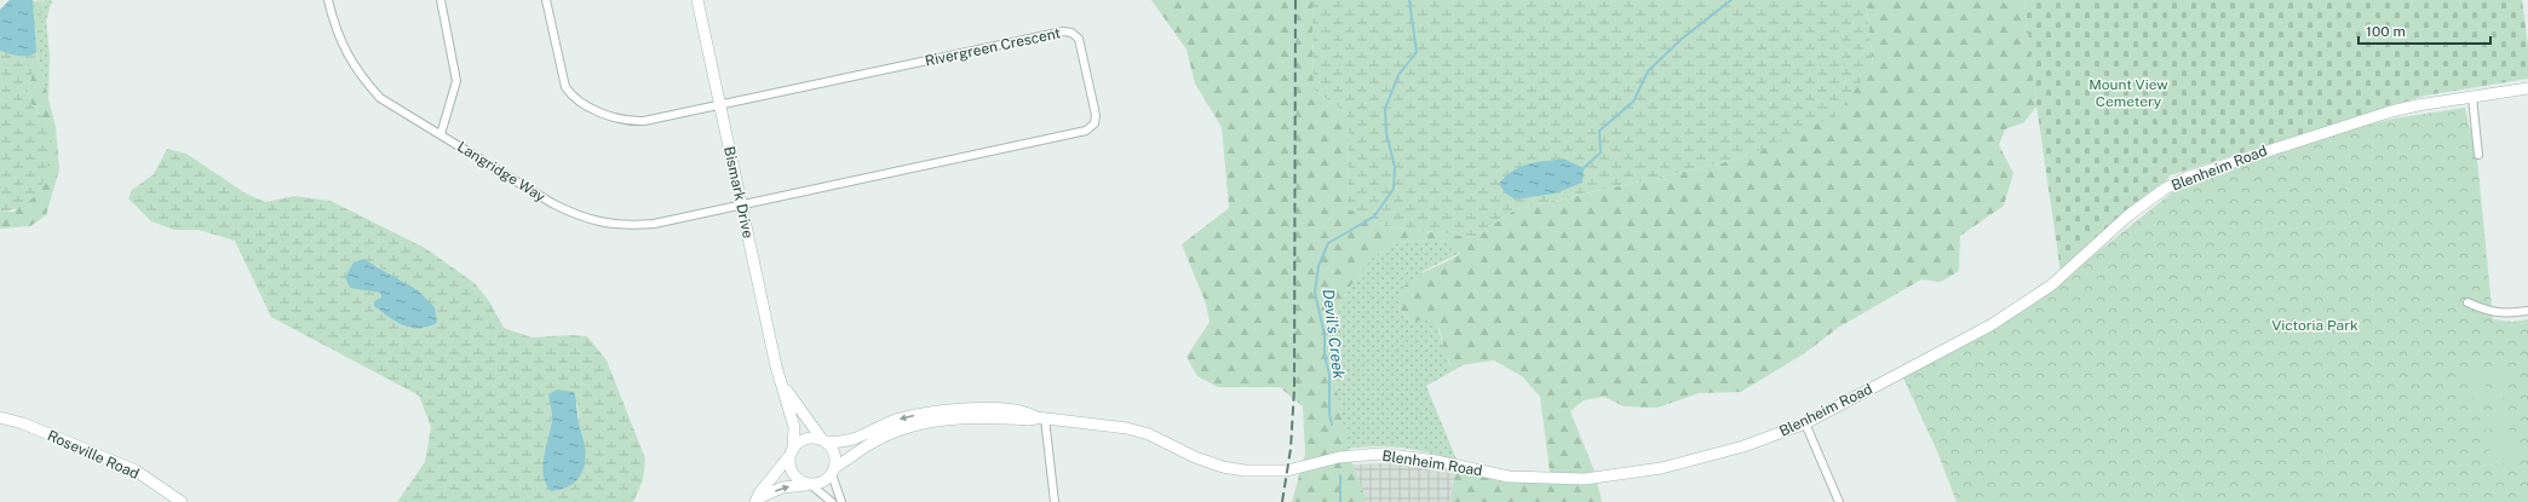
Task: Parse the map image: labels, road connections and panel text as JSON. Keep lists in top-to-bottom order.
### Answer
{
  "streets": {
    "main road": ["Blenheim Road", "Bismark Drive", "Roseville Road"],
    "street": ["Rivergreen Crescent", "Langridge Way"]
  },
  "crossings": [
    ["Rivergreen Crescent", "Langridge Way"],
    ["Rivergreen Crescent", "Bismark Drive"],
    ["Blenheim Road", "Bismark Drive"],
    ["Langridge Way", "Bismark Drive"]
  ],
  "water": ["Devil's Creek"],
  "parks": ["Mount View Cemetery", "Victoria Park"],
  "scale_bar": "100 m"
}
